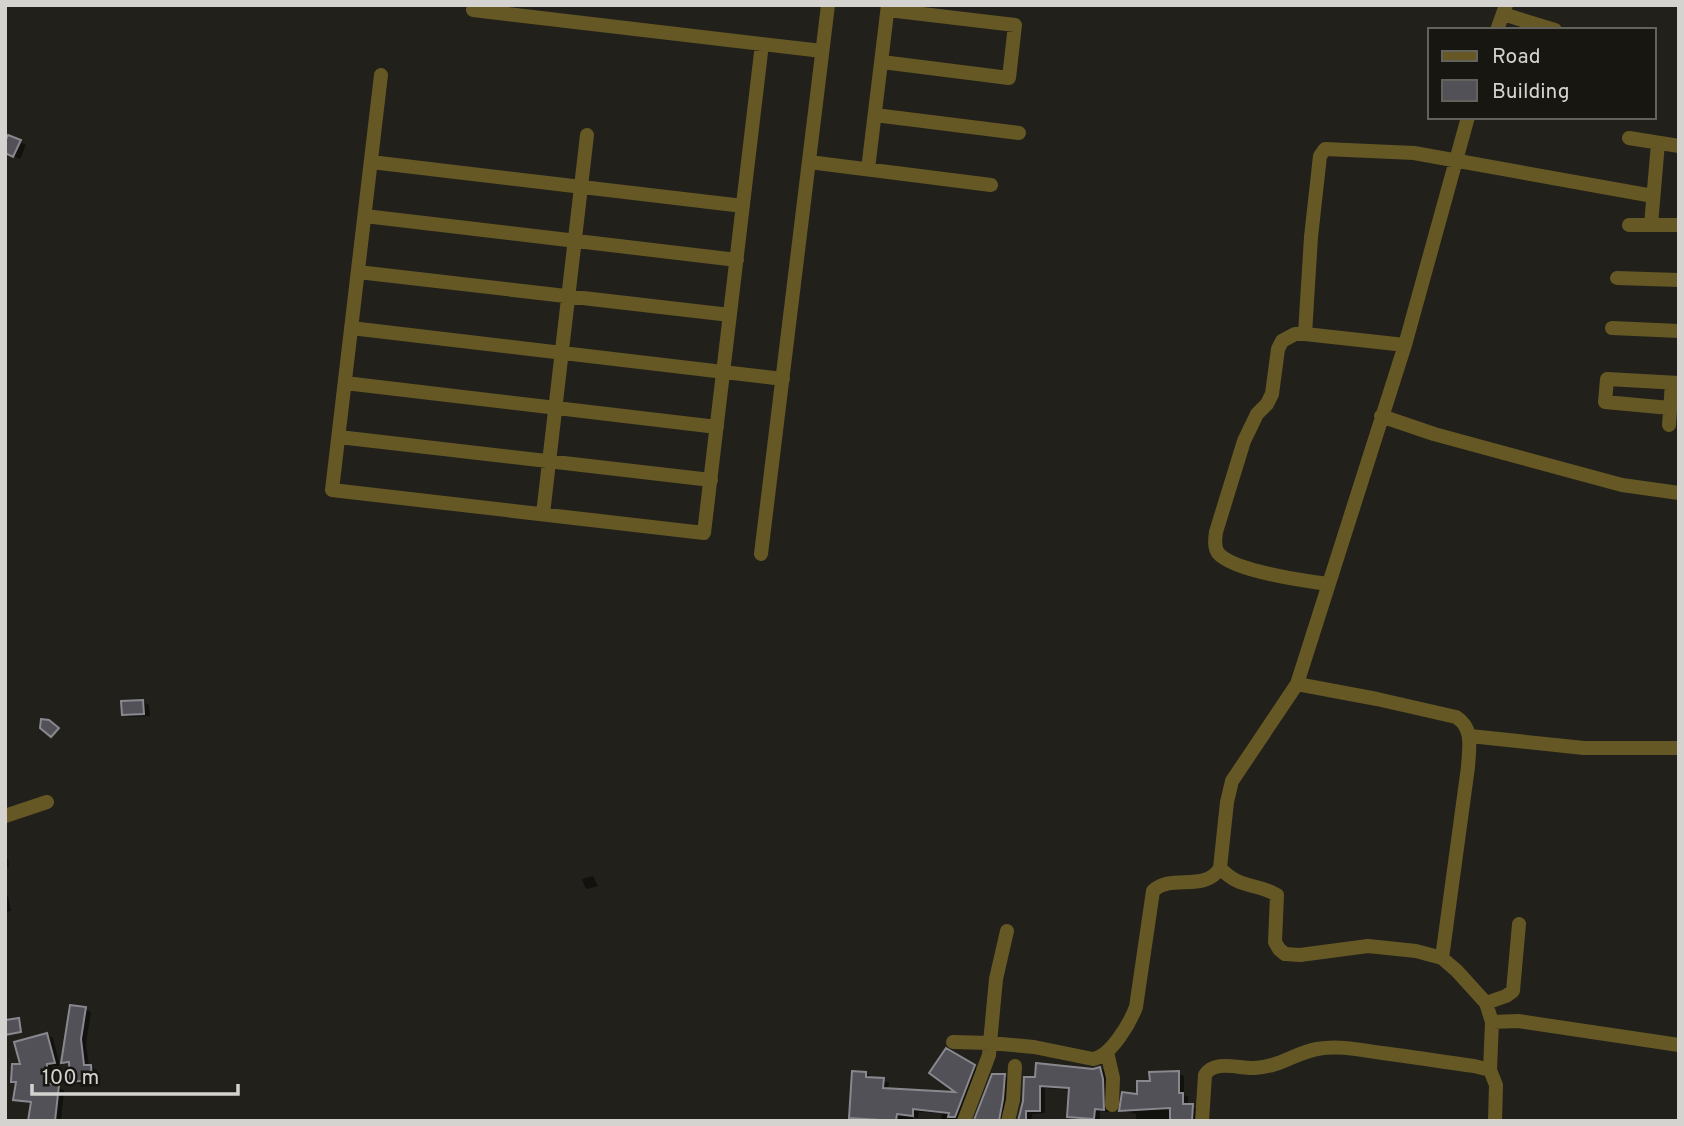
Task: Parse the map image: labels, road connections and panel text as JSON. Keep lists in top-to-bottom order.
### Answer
{
  "legend": ["Road", "Building"],
  "scale_bar": "100 m"
}
